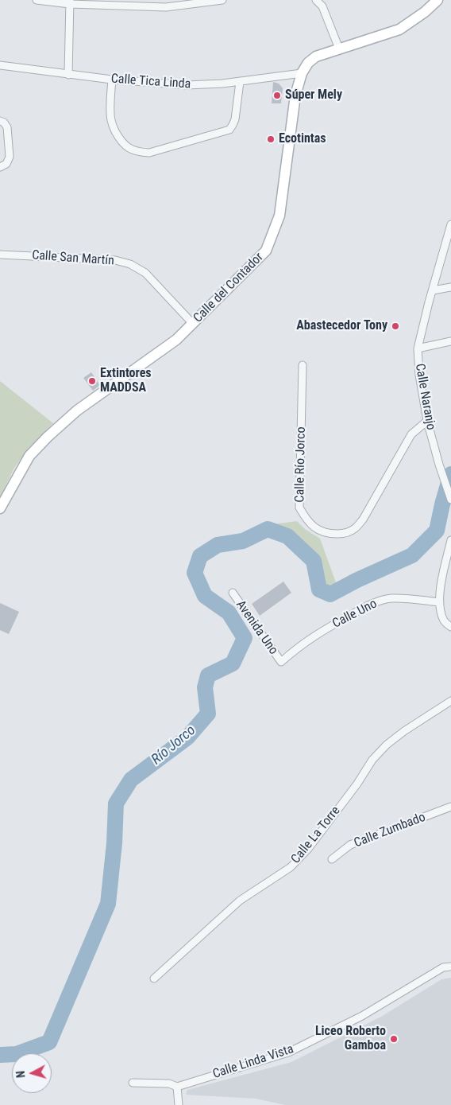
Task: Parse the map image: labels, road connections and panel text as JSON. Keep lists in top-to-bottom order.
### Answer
{
  "streets": {
    "street": [
      "Calle Tica Linda",
      "Calle San Martín",
      "Calle del Contador",
      "Calle Naranjo",
      "Calle Río Jorco",
      "Calle Uno",
      "Avenida Uno",
      "Calle Zumbado",
      "Calle La Torre",
      "Calle Linda Vista"
    ]
  },
  "crossings": [
    ["Calle Tica Linda", "Calle del Contador"],
    ["Calle San Martín", "Calle del Contador"],
    ["Calle Naranjo", "Calle Río Jorco"],
    ["Calle Uno", "Avenida Uno"]
  ],
  "water": ["Río Jorco"],
  "places": [
    "Súper Mely",
    "Ecotintas",
    "Abastecedor Tony",
    "Extintores MADDSA",
    "Liceo Roberto Gamboa"
  ],
  "north": "left"
}
